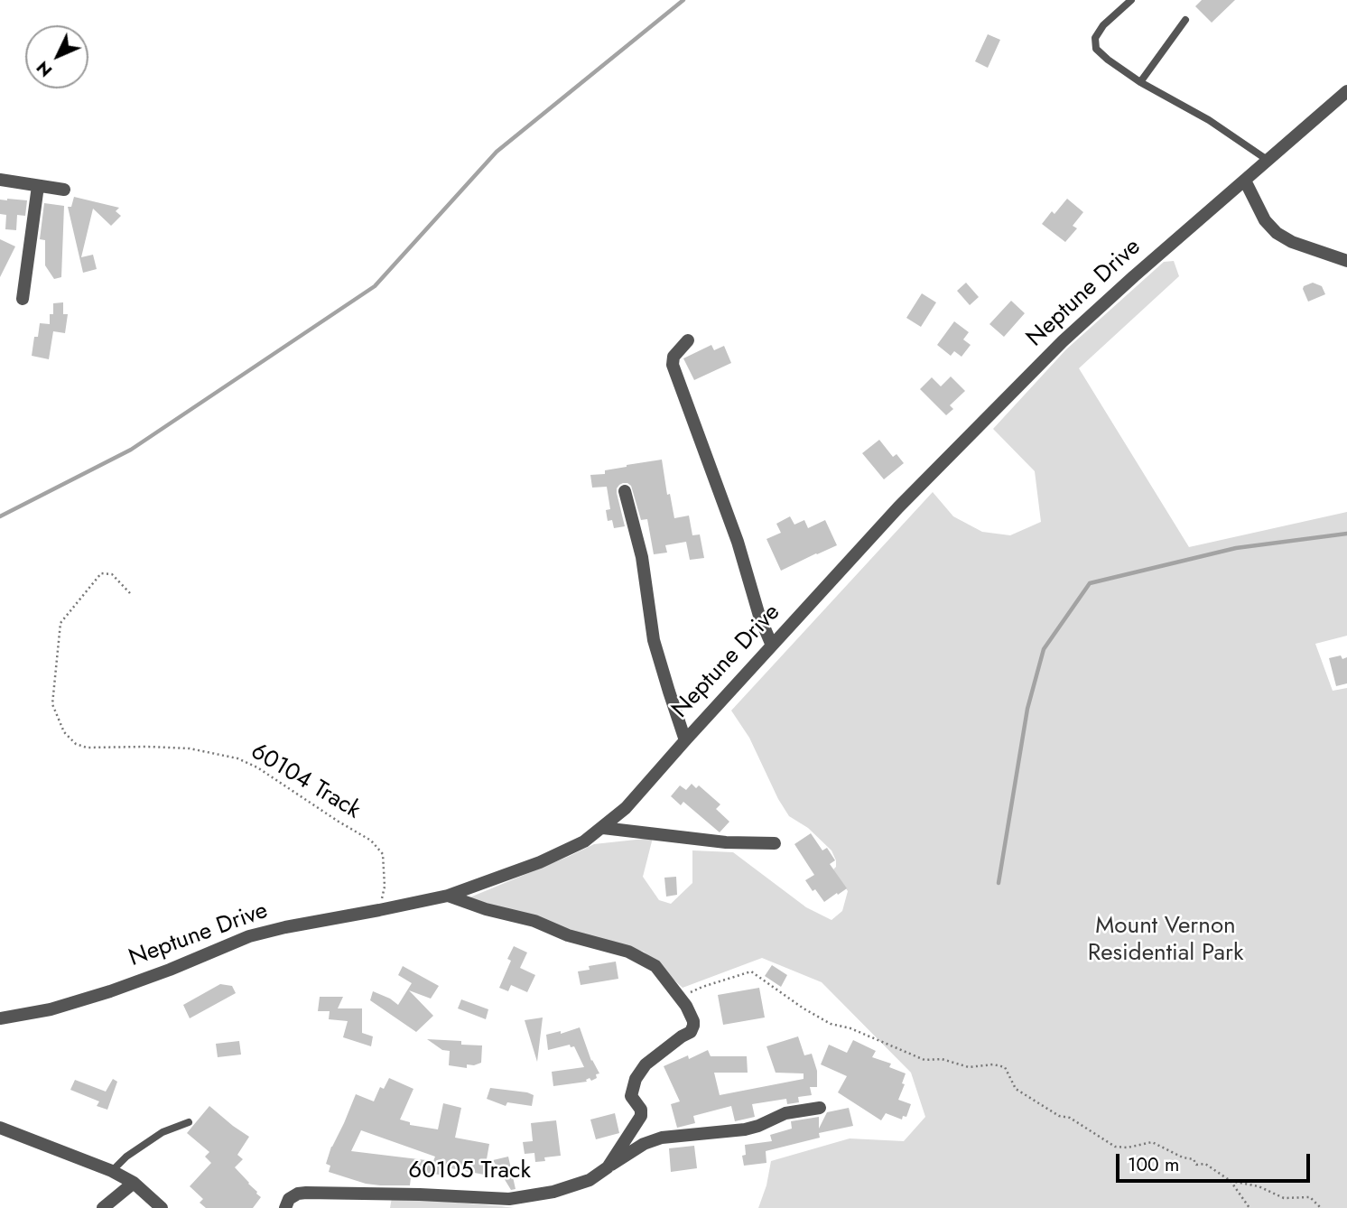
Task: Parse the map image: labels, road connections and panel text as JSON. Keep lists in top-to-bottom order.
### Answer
{
  "streets": {
    "street": ["Neptune Drive", "60105 Track"],
    "path": ["60104 Track"]
  },
  "crossings": [
    ["Neptune Drive", "60104 Track"],
    ["Neptune Drive", "60105 Track"]
  ],
  "parks": ["Mount Vernon Residential Park"],
  "scale_bar": "100 m",
  "north": "bottom left"
}
